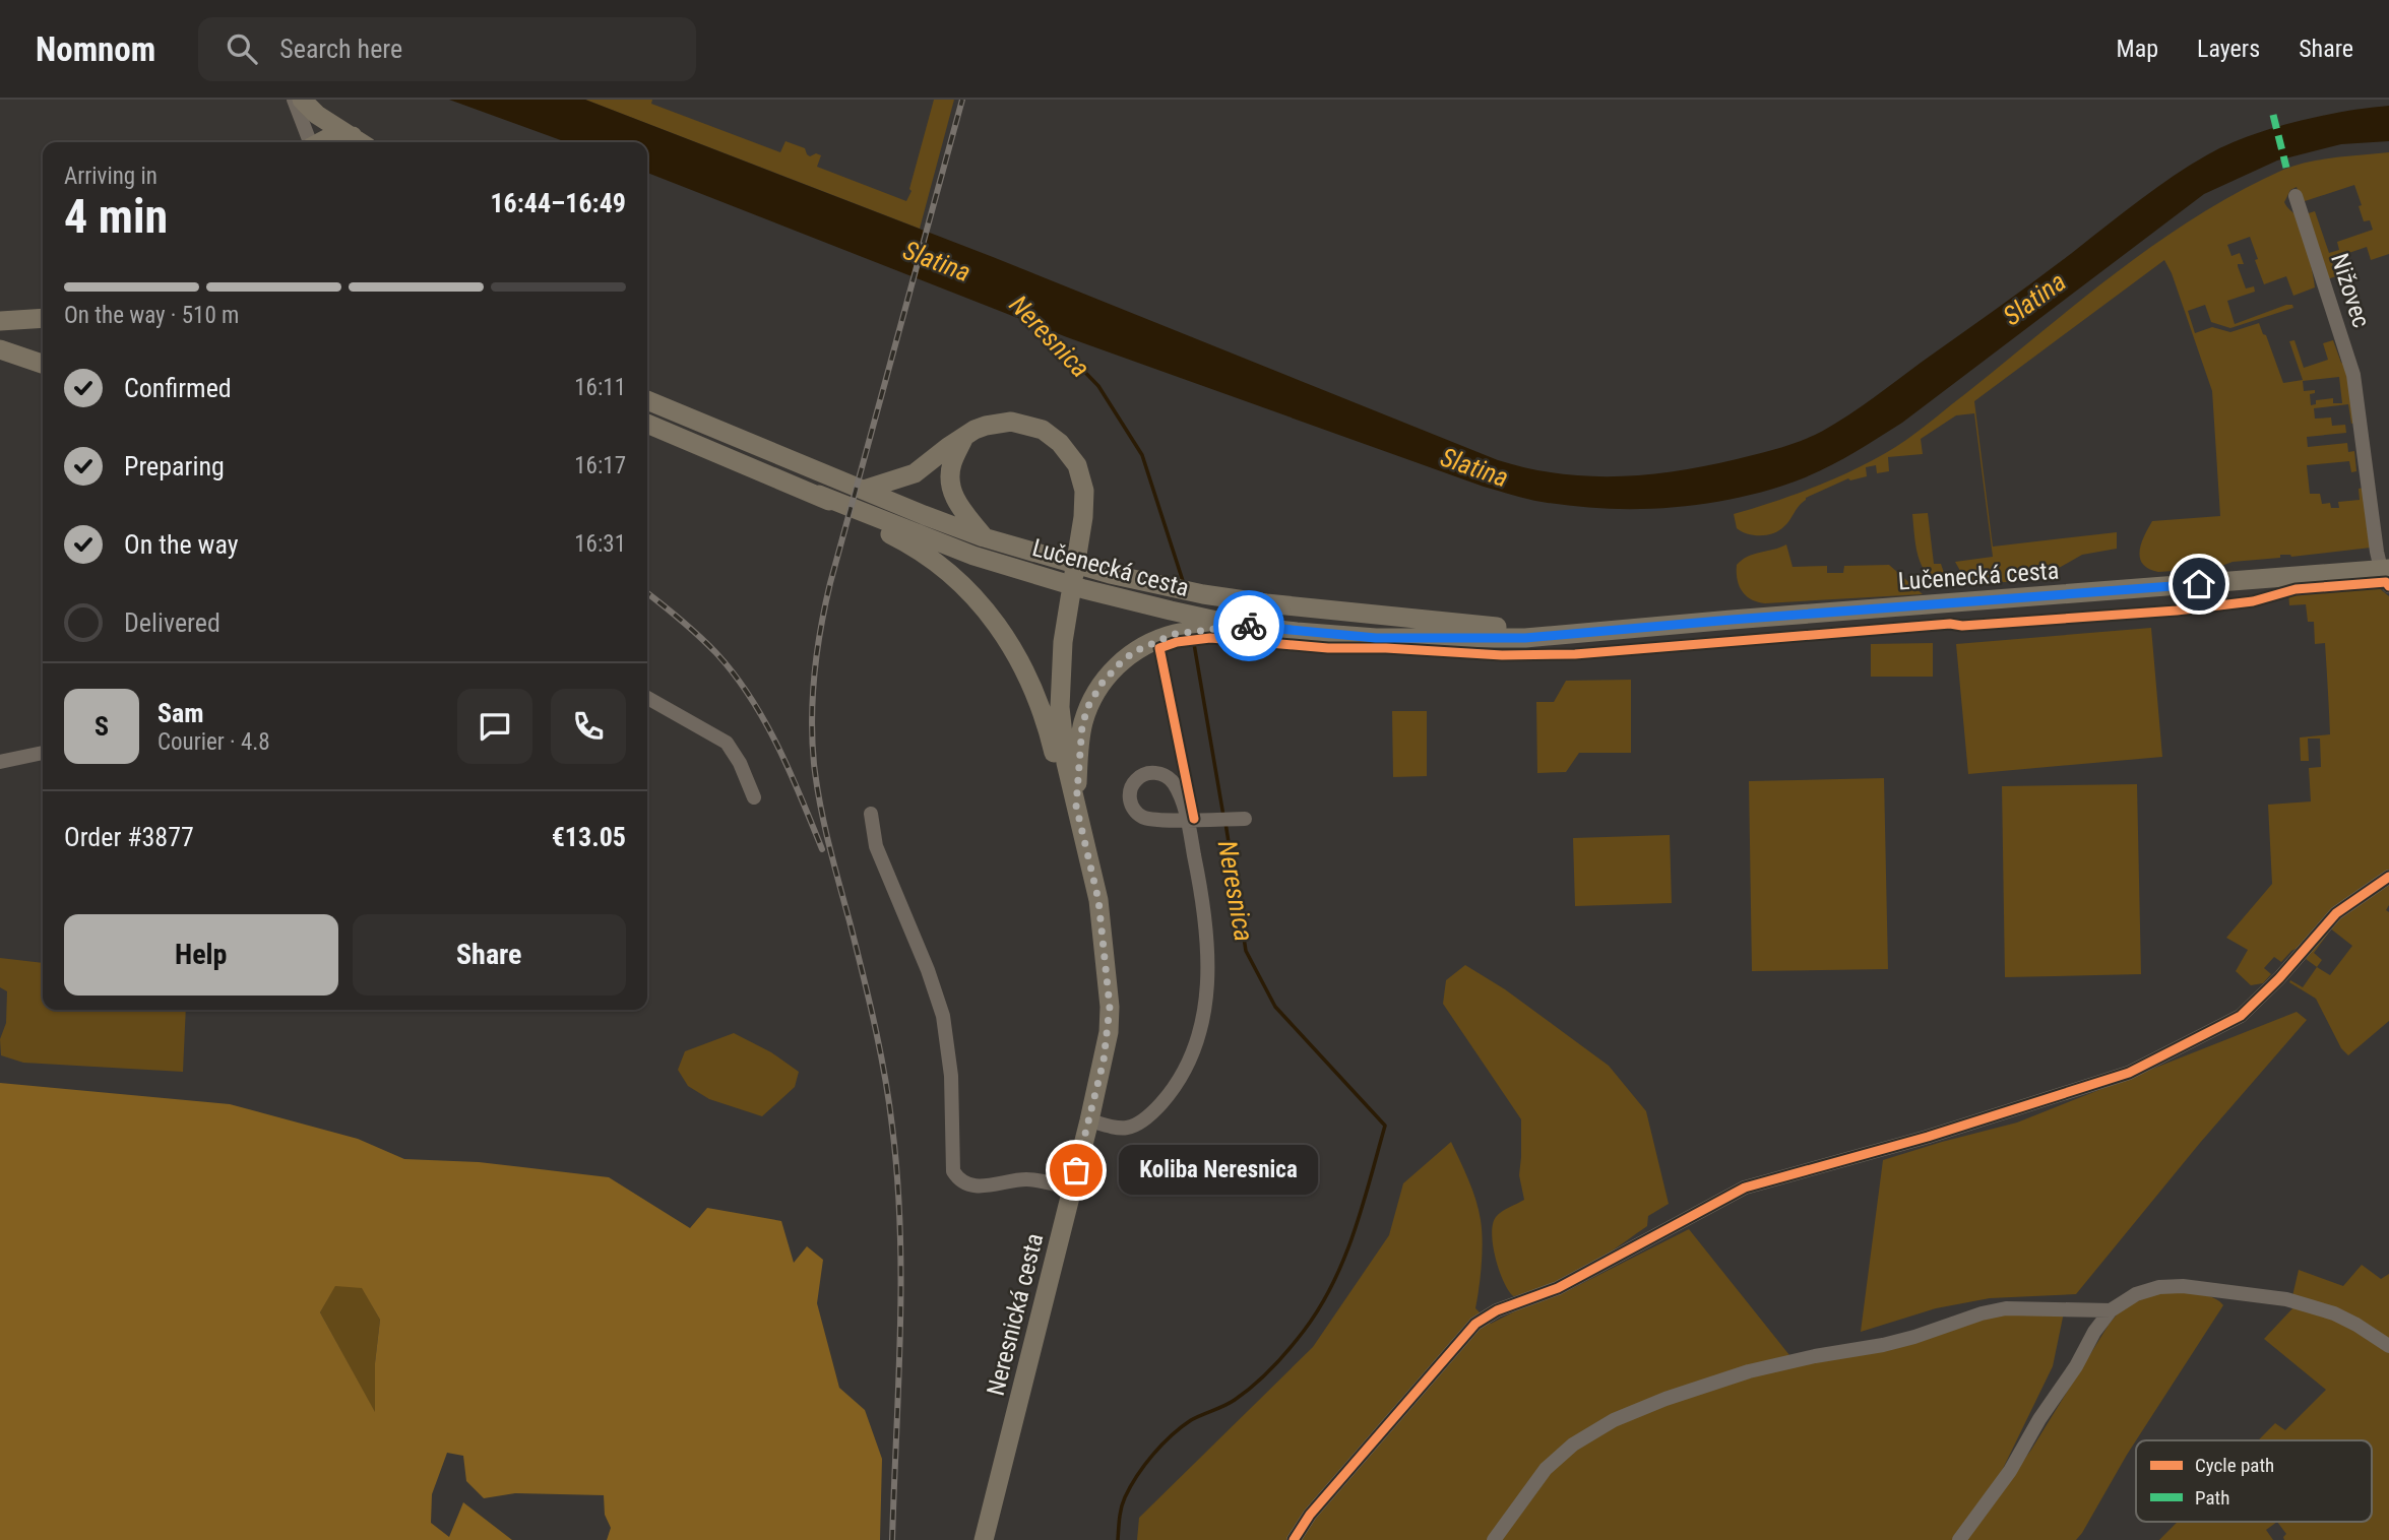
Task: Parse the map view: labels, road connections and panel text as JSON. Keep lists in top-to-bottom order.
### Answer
{
  "streets": {
    "main road": ["Lučenecká cesta", "Neresnická cesta"],
    "street": ["Nižovec"]
  },
  "crossings": [
    ["Nižovec", "Lučenecká cesta"]
  ],
  "water": ["Slatina", "Neresnica"],
  "places": ["Koliba Neresnica"],
  "legend": ["Cycle path", "Path"],
  "page": {
    "header": "Nomnom",
    "search": "Search here",
    "nav": ["Map", "Layers", "Share"],
    "heading": ["4 min", "Arriving in", "16:44–16:49"],
    "panel": [
      "Sam",
      "Courier · 4.8",
      "Order #3877",
      "€13.05"
    ],
    "bar": "On the way · 510 m",
    "list": [
      ["Confirmed", "16:11"],
      ["Preparing", "16:17"],
      ["On the way", "16:31"],
      "Delivered"
    ],
    "round": "S",
    "buttons": ["Help", "Share"],
    "bubble": "Koliba Neresnica"
  }
}
